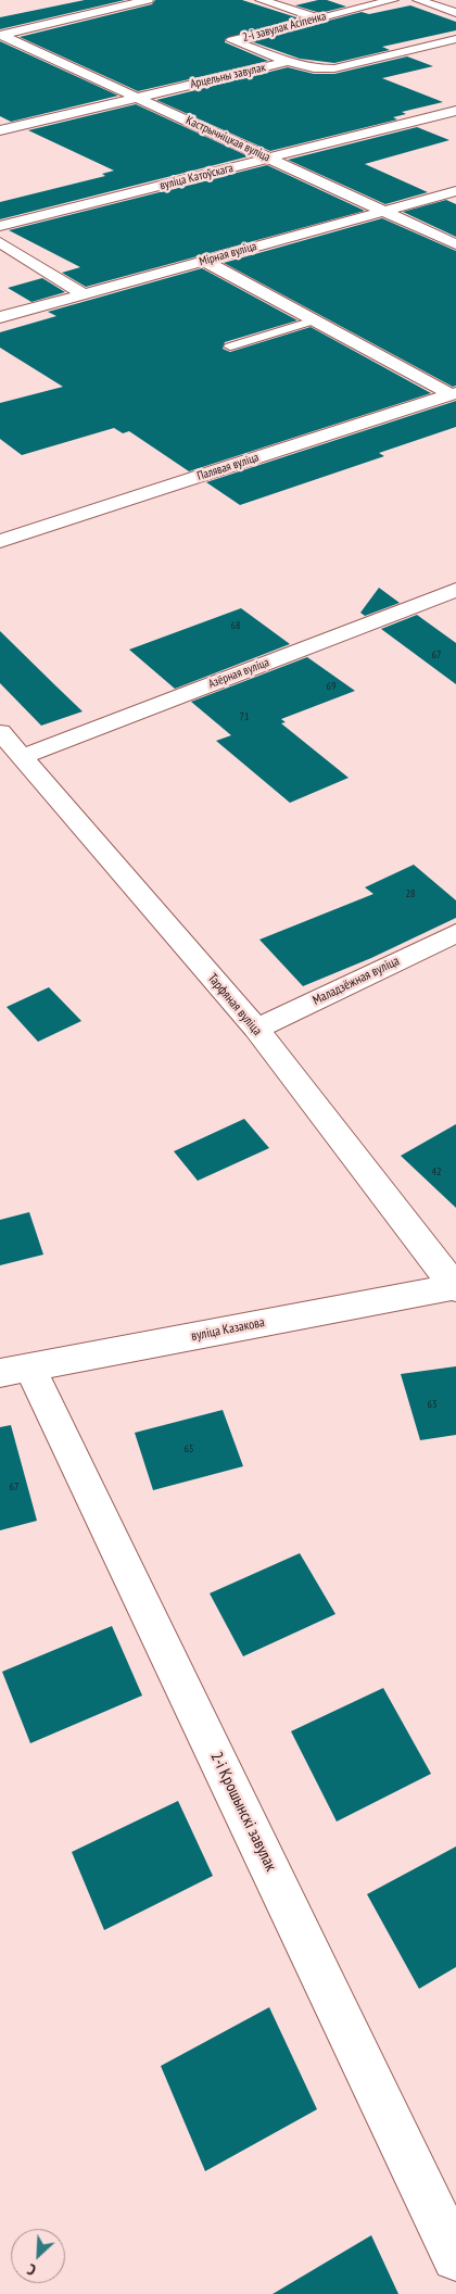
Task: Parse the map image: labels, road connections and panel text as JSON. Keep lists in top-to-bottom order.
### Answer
{
  "streets": {
    "street": [
      "2-і завулак Асіпенка",
      "Арцельны завулак",
      "Кастрычніцкая вуліца",
      "вуліца Катоўскага",
      "Мірная вуліца",
      "Палявая вуліца",
      "Азёрная вуліца",
      "Маладзёжная вуліца",
      "Тарфяная вуліца",
      "вуліца Казакова",
      "2-і Крошынскі завулак"
    ]
  },
  "crossings": [
    ["2-і завулак Асіпенка", "Арцельны завулак"],
    ["Арцельны завулак", "Кастрычніцкая вуліца"],
    ["Кастрычніцкая вуліца", "вуліца Катоўскага"],
    ["Кастрычніцкая вуліца", "Мірная вуліца"],
    ["Азёрная вуліца", "Тарфяная вуліца"],
    ["Маладзёжная вуліца", "Тарфяная вуліца"],
    ["Тарфяная вуліца", "вуліца Казакова"],
    ["вуліца Казакова", "2-і Крошынскі завулак"]
  ],
  "house_numbers": [
    "68",
    "67",
    "69",
    "71",
    "28",
    "42",
    "63",
    "65",
    "67"
  ],
  "north": "bottom left"
}
